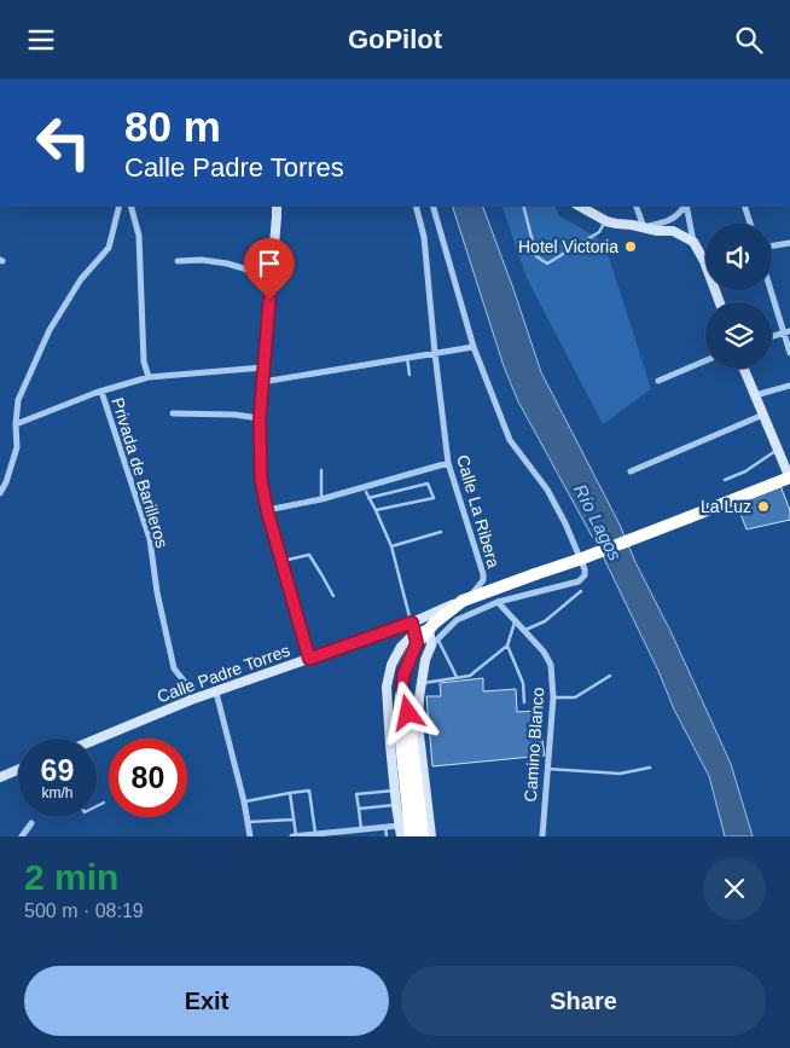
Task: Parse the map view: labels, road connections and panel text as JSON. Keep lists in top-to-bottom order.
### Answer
{
  "streets": {
    "street": [
      "Privada de Barilleros",
      "Calle La Ribera",
      "Calle Padre Torres",
      "Camino Blanco"
    ]
  },
  "crossings": [
    ["Privada de Barilleros", "Calle Padre Torres"],
    ["Calle La Ribera", "Calle Padre Torres"]
  ],
  "water": ["Río Lagos"],
  "places": ["Hotel Victoria", "La Luz"],
  "page": {
    "header": "GoPilot",
    "turn": ["80 m", "Calle Padre Torres"],
    "speed": "69 km/h",
    "limit": "80",
    "heading": ["2 min", "500 m · 08:19"],
    "buttons": ["Exit", "Share"]
  }
}
